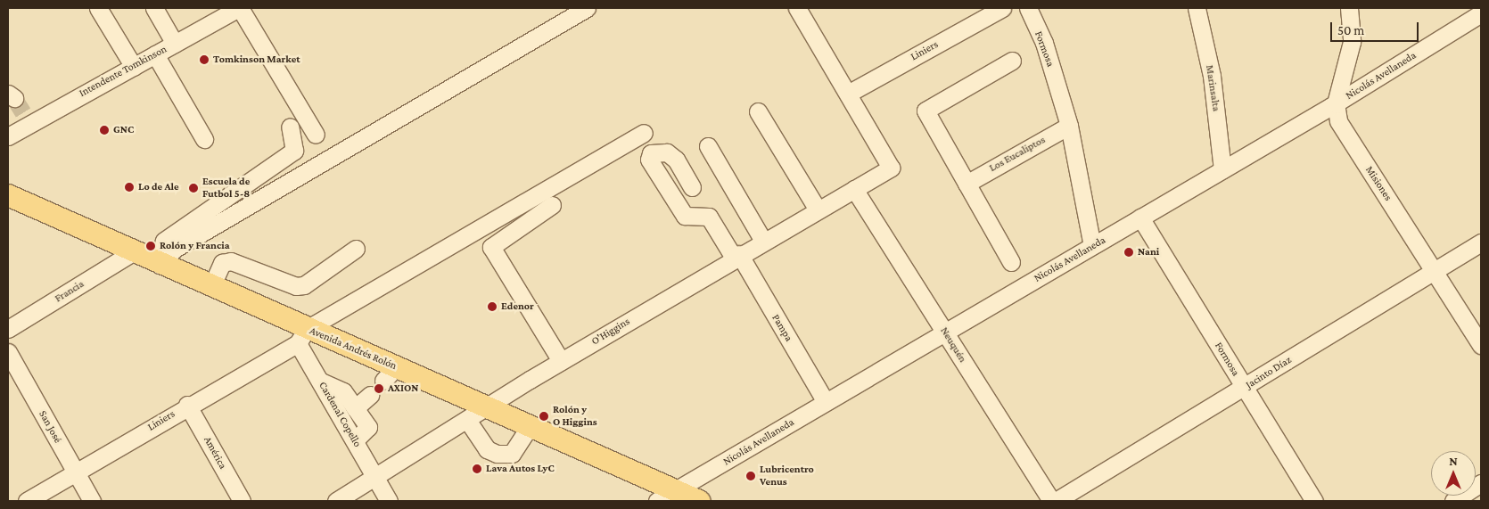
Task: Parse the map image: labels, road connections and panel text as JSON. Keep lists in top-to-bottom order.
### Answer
{
  "streets": {
    "main road": ["Avenida Andrés Rolón"],
    "street": [
      "Formosa",
      "Liniers",
      "Intendente Tomkinson",
      "Nicolás Avellaneda",
      "Marinsalta",
      "Los Eucaliptos",
      "Misiones",
      "Francia",
      "Pampa",
      "O'Higgins",
      "Neuquén",
      "Jacinto Díaz",
      "Cardenal Copello",
      "San José",
      "América"
    ]
  },
  "crossings": [
    ["Formosa", "Nicolás Avellaneda"],
    ["Formosa", "Los Eucaliptos"],
    ["Formosa", "Jacinto Díaz"],
    ["Liniers", "O'Higgins"],
    ["Liniers", "Avenida Andrés Rolón"],
    ["Liniers", "Cardenal Copello"],
    ["Liniers", "San José"],
    ["Liniers", "América"],
    ["Nicolás Avellaneda", "Marinsalta"],
    ["Nicolás Avellaneda", "Misiones"],
    ["Nicolás Avellaneda", "Pampa"],
    ["Nicolás Avellaneda", "Neuquén"],
    ["Nicolás Avellaneda", "Avenida Andrés Rolón"],
    ["Misiones", "Jacinto Díaz"],
    ["Francia", "Avenida Andrés Rolón"],
    ["Pampa", "O'Higgins"],
    ["O'Higgins", "Neuquén"],
    ["O'Higgins", "Avenida Andrés Rolón"],
    ["O'Higgins", "Cardenal Copello"],
    ["Avenida Andrés Rolón", "Cardenal Copello"]
  ],
  "places": [
    "Tomkinson Market",
    "GNC",
    "Lo de Ale",
    "Escuela de Futbol 5-8",
    "Rolón y Francia",
    "Nani",
    "Edenor",
    "AXION",
    "Rolón y O Higgins",
    "Lava Autos LyC",
    "Lubricentro Venus"
  ],
  "scale_bar": "50 m",
  "north": "top"
}
